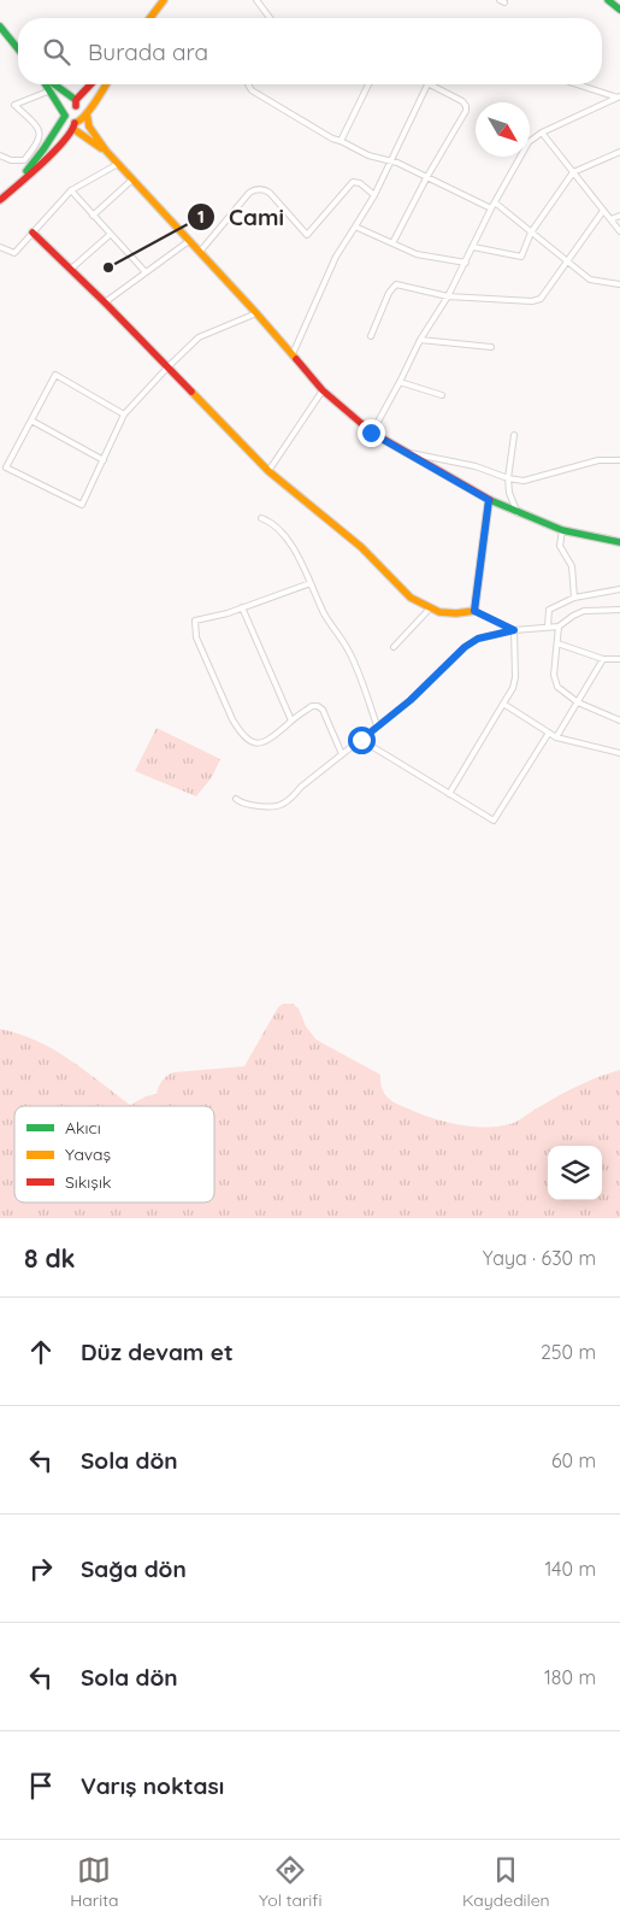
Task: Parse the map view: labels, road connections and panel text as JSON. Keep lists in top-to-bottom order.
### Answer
{
  "places": ["Cami"],
  "legend": ["Akıcı", "Yavaş", "Sıkışık"],
  "north": "bottom right",
  "page": {
    "search": "Burada ara",
    "heading": ["8 dk", "Yaya · 630 m"],
    "list": [
      ["Düz devam et", "250 m"],
      ["Sola dön", "60 m"],
      ["Sağa dön", "140 m"],
      ["Sola dön", "180 m"],
      "Varış noktası"
    ],
    "nav": ["Harita", "Yol tarifi", "Kaydedilen"]
  }
}
